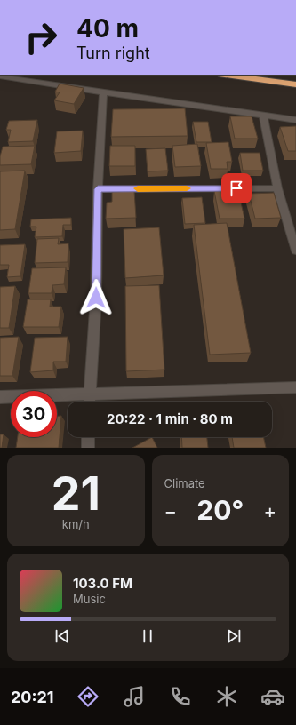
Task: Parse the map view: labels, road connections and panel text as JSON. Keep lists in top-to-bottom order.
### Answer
{
  "page": {
    "turn": ["40 m", "Turn right"],
    "limit": "30",
    "trip": "20:22 · 1 min · 80 m",
    "tile": [
      ["21", "km/h"],
      "Climate"
    ],
    "heat": ["−", "20°", "+"],
    "song": ["103.0 FM", "Music"],
    "tabs": "20:21"
  }
}
